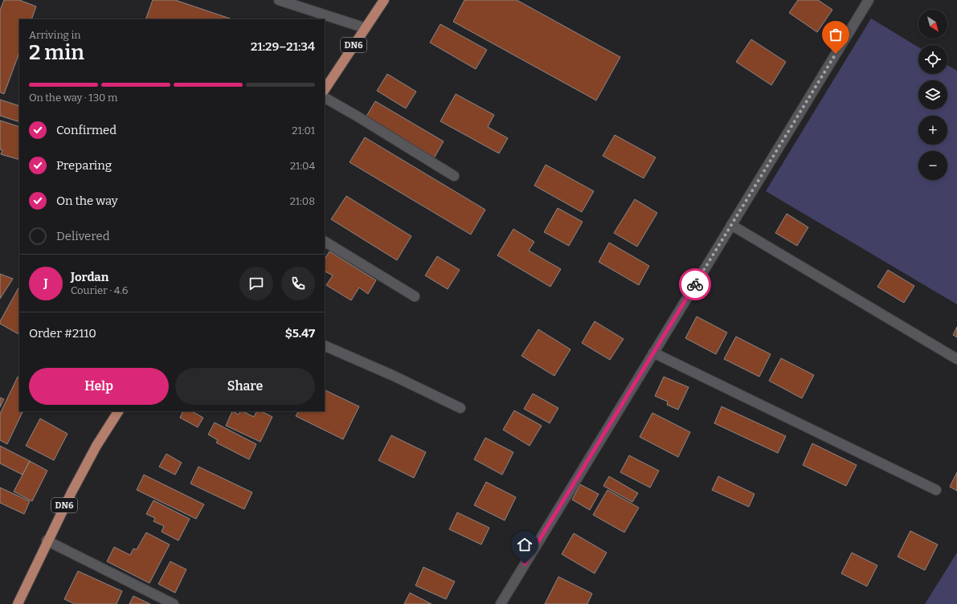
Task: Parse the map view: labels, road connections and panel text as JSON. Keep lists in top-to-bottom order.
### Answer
{
  "streets": {
    "main road": ["DN6"]
  },
  "north": "bottom right",
  "page": {
    "map_buttons": ["+", "−"],
    "heading": ["2 min", "Arriving in", "21:29–21:34"],
    "panel": [
      "Jordan",
      "Courier · 4.6",
      "Order #2110",
      "$5.47"
    ],
    "bar": "On the way · 130 m",
    "list": [
      ["Confirmed", "21:01"],
      ["Preparing", "21:04"],
      ["On the way", "21:08"],
      "Delivered"
    ],
    "round": "J",
    "buttons": ["Help", "Share"]
  }
}
